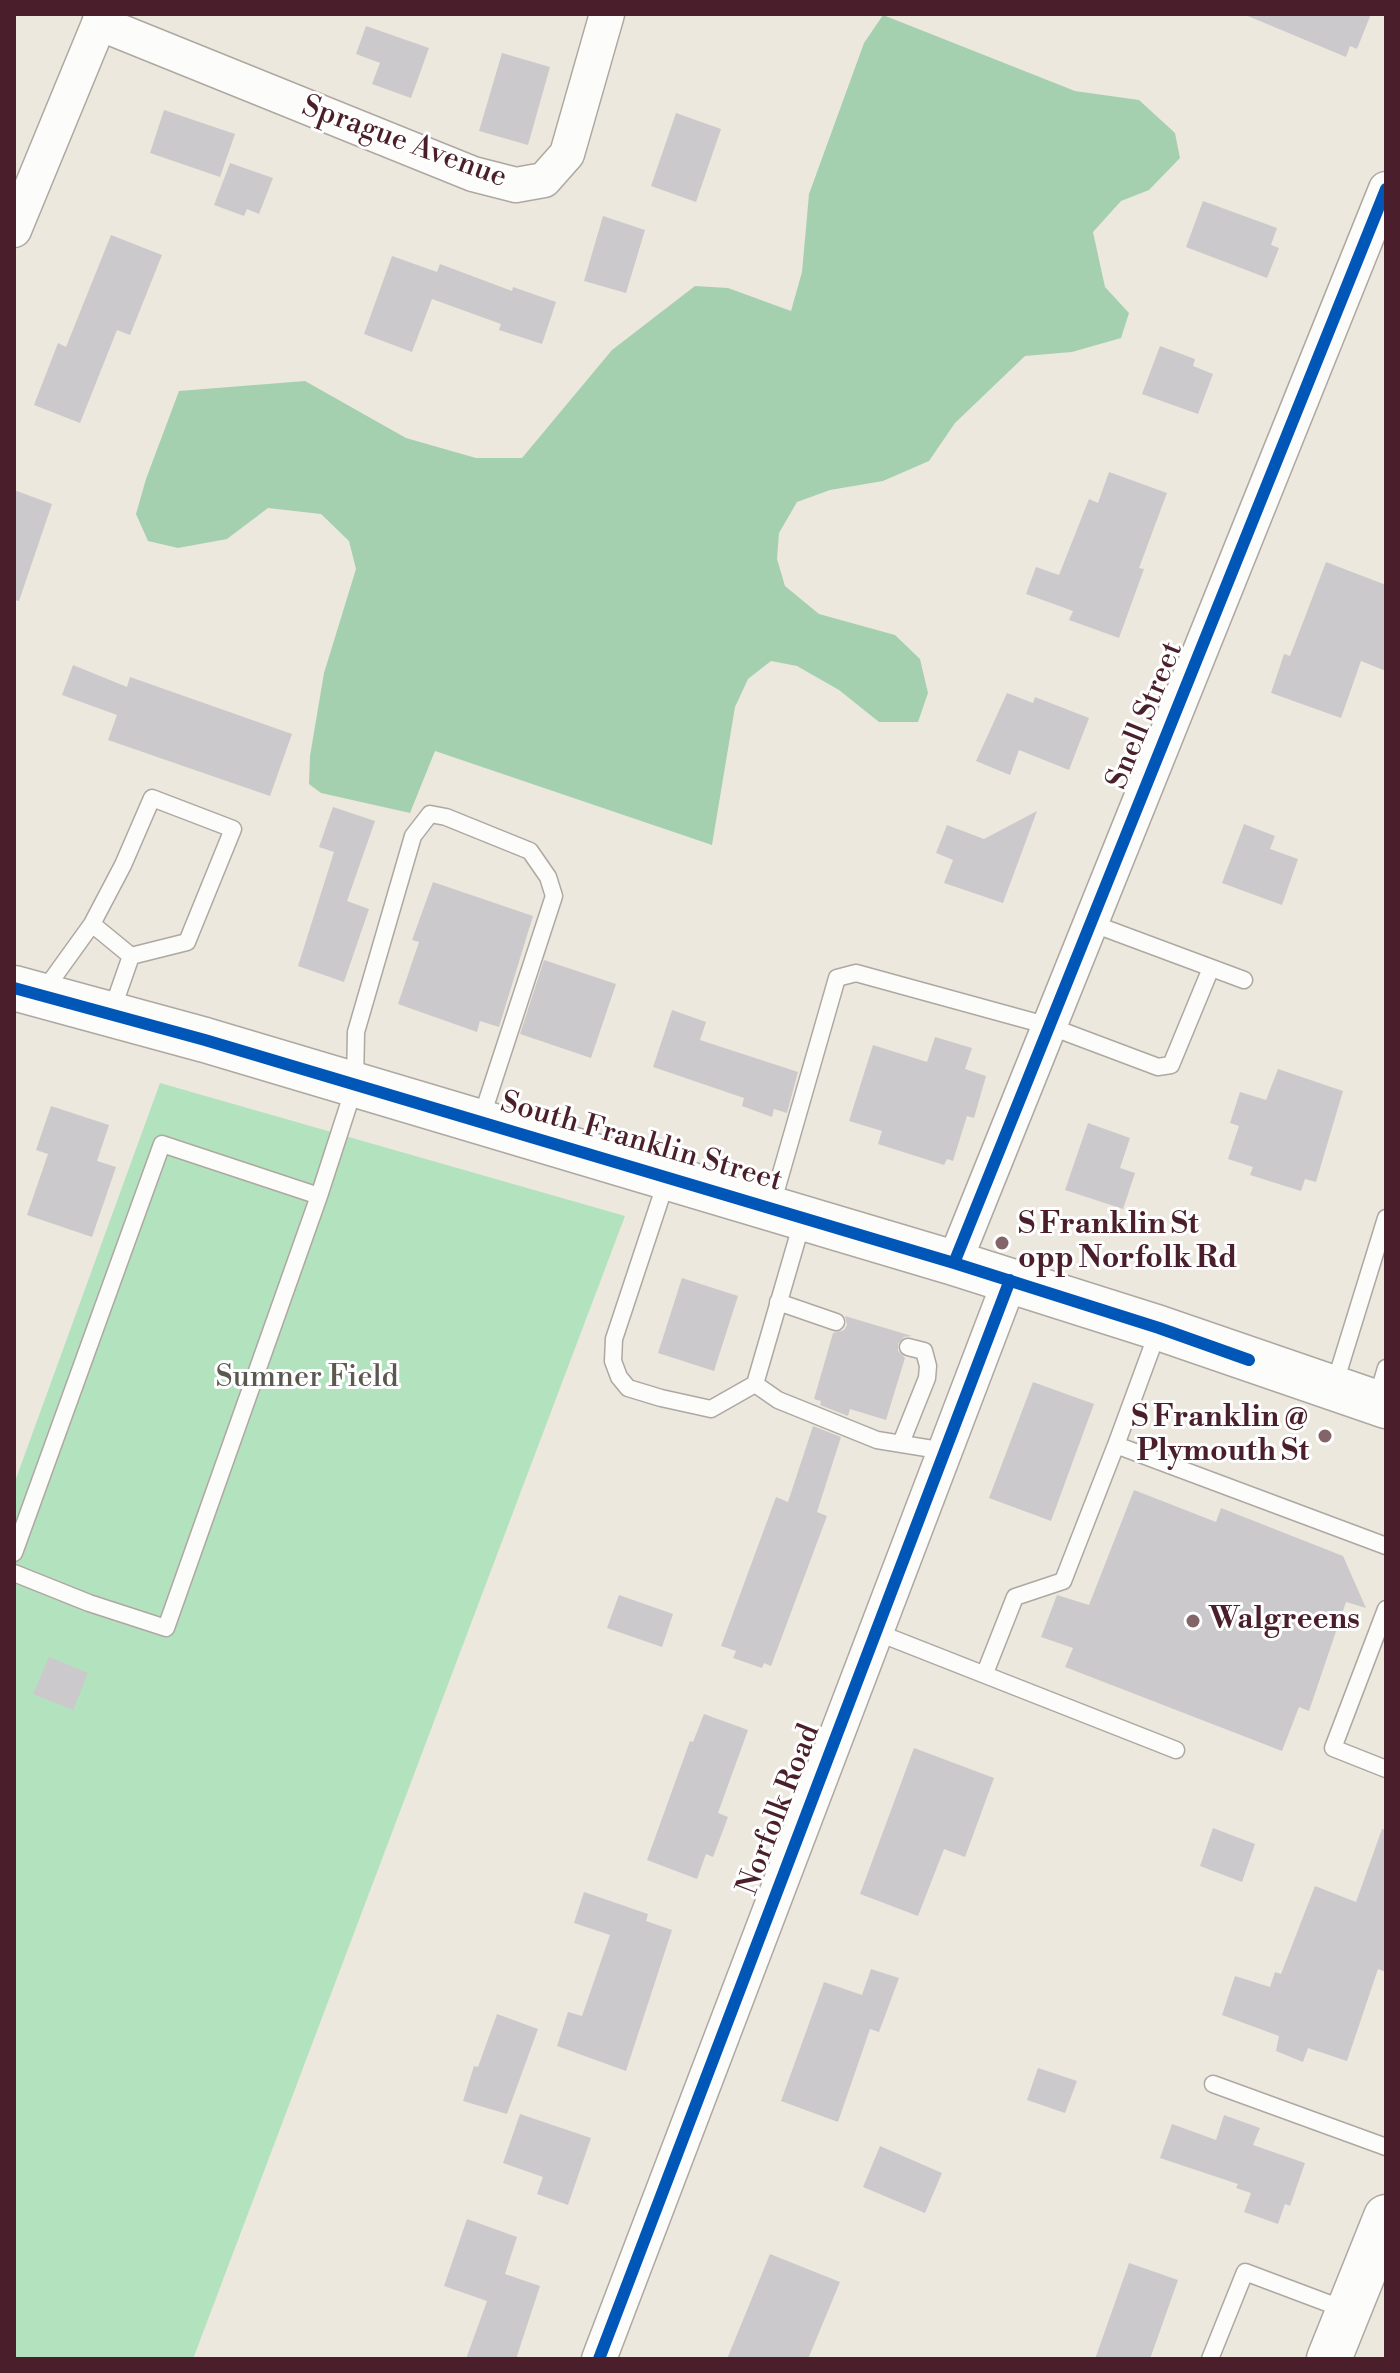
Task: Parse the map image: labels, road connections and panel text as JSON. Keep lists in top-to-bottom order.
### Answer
{
  "streets": {
    "main road": ["South Franklin Street"],
    "street": ["Sprague Avenue", "Snell Street", "Norfolk Road"]
  },
  "crossings": [
    ["Snell Street", "South Franklin Street"],
    ["South Franklin Street", "Norfolk Road"]
  ],
  "parks": ["Sumner Field"],
  "places": ["S Franklin St opp Norfolk Rd", "S Franklin @ Plymouth St", "Walgreens"]
}
